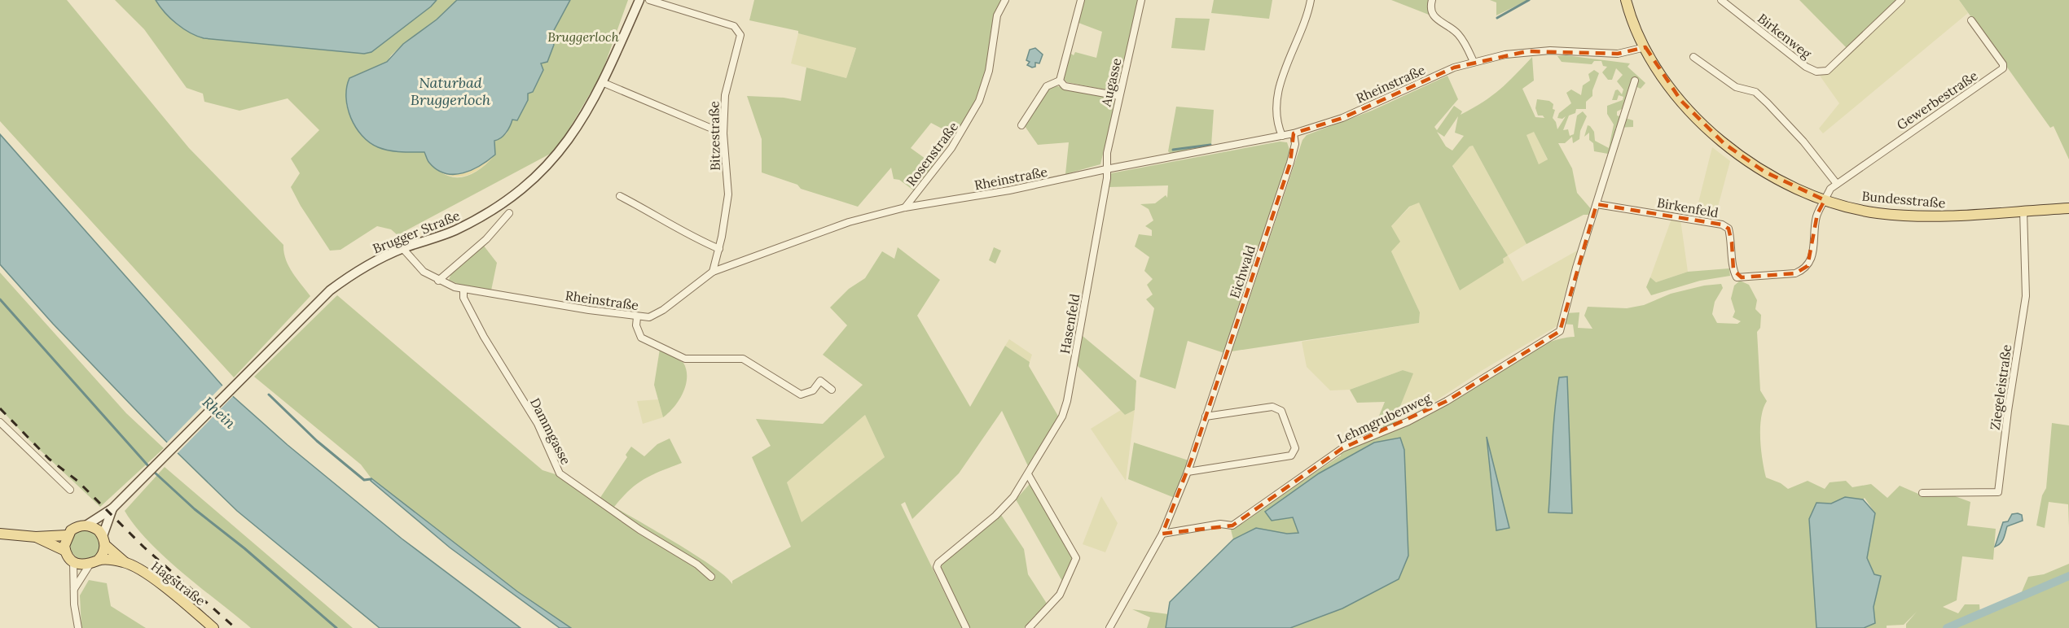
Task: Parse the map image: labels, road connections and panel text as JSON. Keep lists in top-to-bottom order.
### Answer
{
  "streets": {
    "main road": ["Bundesstraße", "Brugger Straße", "Hagstraße"],
    "street": [
      "Birkenweg",
      "Augasse",
      "Rheinstraße",
      "Gewerbestraße",
      "Bitzestraße",
      "Rosenstraße",
      "Birkenfeld",
      "Eichwald",
      "Hasenfeld",
      "Ziegeleistraße",
      "Lehmgrubenweg",
      "Dammgasse"
    ]
  },
  "crossings": [
    ["Augasse", "Rheinstraße"],
    ["Augasse", "Hasenfeld"],
    ["Rheinstraße", "Bitzestraße"],
    ["Rheinstraße", "Rosenstraße"],
    ["Rheinstraße", "Bundesstraße"],
    ["Rheinstraße", "Brugger Straße"],
    ["Rheinstraße", "Eichwald"],
    ["Rheinstraße", "Hasenfeld"],
    ["Rheinstraße", "Dammgasse"],
    ["Bundesstraße", "Birkenfeld"],
    ["Bundesstraße", "Ziegeleistraße"],
    ["Birkenfeld", "Lehmgrubenweg"],
    ["Eichwald", "Lehmgrubenweg"]
  ],
  "water": ["Naturbad Bruggerloch", "Rhein"],
  "parks": ["Bruggerloch"]
}
